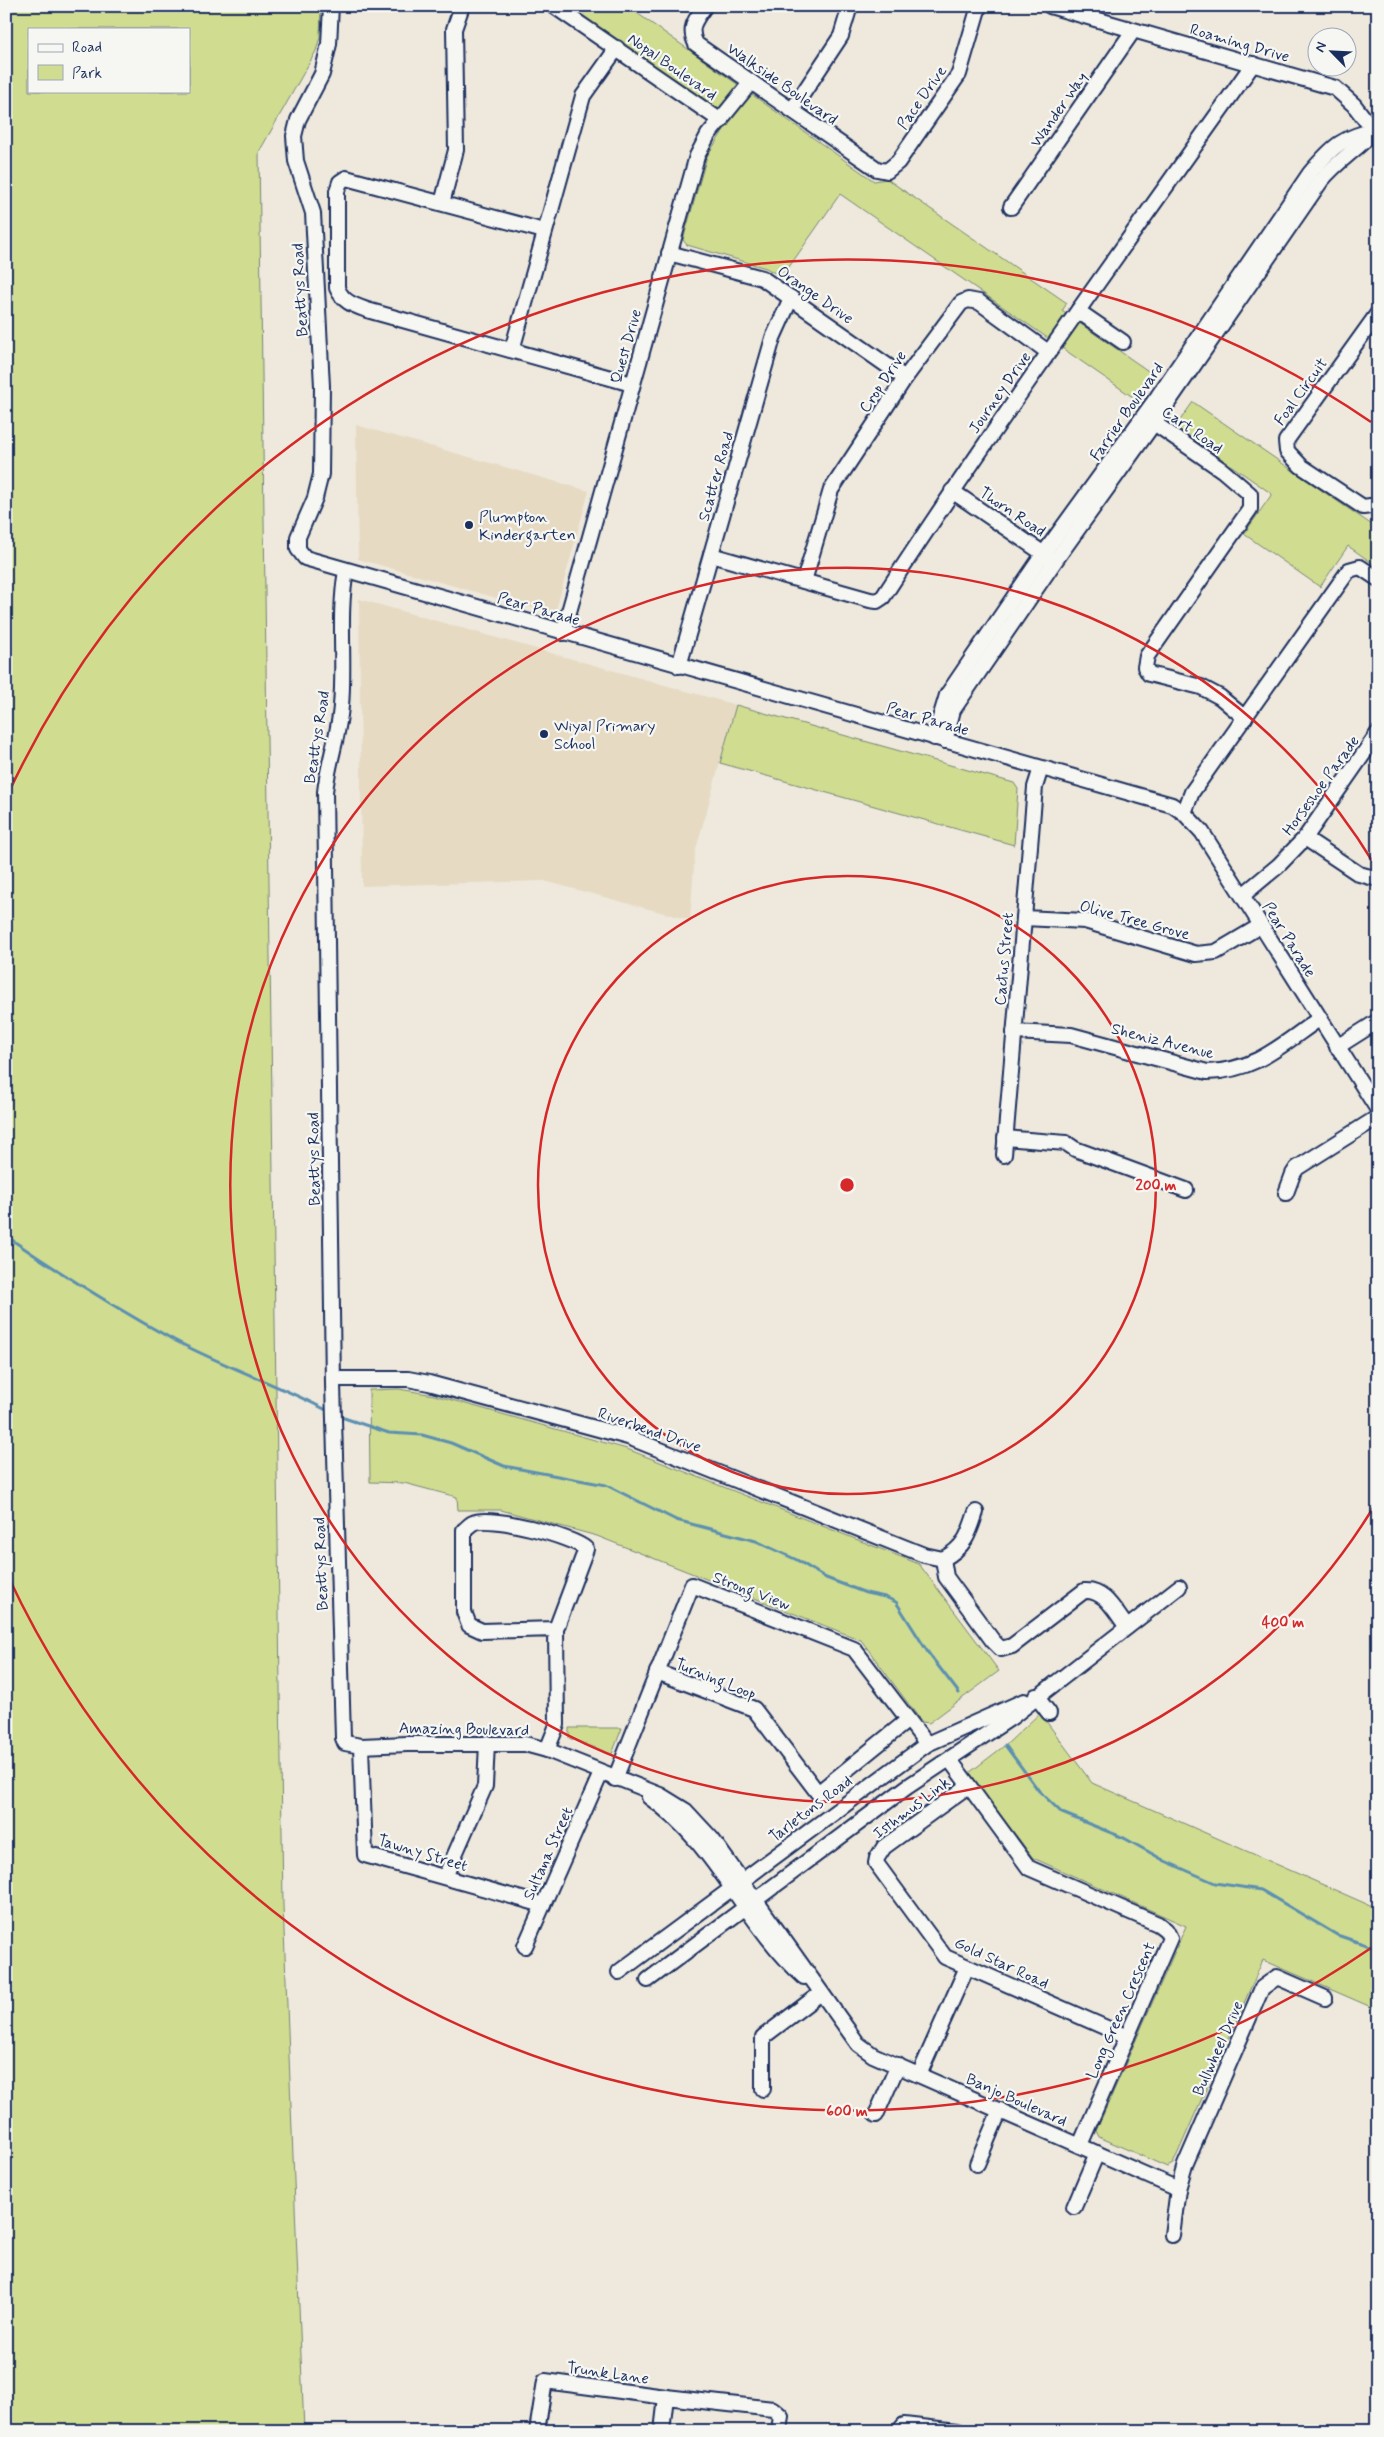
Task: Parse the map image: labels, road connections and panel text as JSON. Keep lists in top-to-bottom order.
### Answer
{
  "streets": {
    "street": [
      "Roaming Drive",
      "Nopal Boulevard",
      "Walkside Boulevard",
      "Pace Drive",
      "Wander Way",
      "Beattys Road",
      "Orange Drive",
      "Quest Drive",
      "Crop Drive",
      "Foal Circuit",
      "Journey Drive",
      "Farrier Boulevard",
      "Cart Road",
      "Scatter Road",
      "Thorn Road",
      "Pear Parade",
      "Horseshoe Parade",
      "Olive Tree Grove",
      "Cactus Street",
      "Sheniz Avenue",
      "Riverbend Drive",
      "Strong View",
      "Turning Loop",
      "Amazing Boulevard",
      "Isthmus Link",
      "Tarletons Road",
      "Tawny Street",
      "Sultana Street",
      "Gold Star Road",
      "Long Green Crescent",
      "Bullwheel Drive",
      "Banjo Boulevard",
      "Trunk Lane"
    ]
  },
  "crossings": [
    ["Roaming Drive", "Wander Way"],
    ["Roaming Drive", "Journey Drive"],
    ["Roaming Drive", "Farrier Boulevard"],
    ["Nopal Boulevard", "Quest Drive"],
    ["Walkside Boulevard", "Pace Drive"],
    ["Walkside Boulevard", "Quest Drive"],
    ["Beattys Road", "Pear Parade"],
    ["Beattys Road", "Riverbend Drive"],
    ["Beattys Road", "Amazing Boulevard"],
    ["Beattys Road", "Tawny Street"],
    ["Orange Drive", "Quest Drive"],
    ["Orange Drive", "Crop Drive"],
    ["Orange Drive", "Scatter Road"],
    ["Quest Drive", "Pear Parade"],
    ["Crop Drive", "Journey Drive"],
    ["Journey Drive", "Scatter Road"],
    ["Journey Drive", "Thorn Road"],
    ["Farrier Boulevard", "Cart Road"],
    ["Farrier Boulevard", "Thorn Road"],
    ["Farrier Boulevard", "Pear Parade"],
    ["Scatter Road", "Pear Parade"],
    ["Pear Parade", "Horseshoe Parade"],
    ["Pear Parade", "Olive Tree Grove"],
    ["Pear Parade", "Cactus Street"],
    ["Pear Parade", "Sheniz Avenue"],
    ["Olive Tree Grove", "Cactus Street"],
    ["Cactus Street", "Sheniz Avenue"],
    ["Strong View", "Turning Loop"],
    ["Strong View", "Amazing Boulevard"],
    ["Strong View", "Tarletons Road"],
    ["Amazing Boulevard", "Tarletons Road"],
    ["Amazing Boulevard", "Tawny Street"],
    ["Amazing Boulevard", "Sultana Street"],
    ["Amazing Boulevard", "Banjo Boulevard"],
    ["Isthmus Link", "Gold Star Road"],
    ["Isthmus Link", "Long Green Crescent"],
    ["Tarletons Road", "Long Green Crescent"],
    ["Tarletons Road", "Banjo Boulevard"],
    ["Tawny Street", "Sultana Street"],
    ["Gold Star Road", "Long Green Crescent"],
    ["Long Green Crescent", "Banjo Boulevard"],
    ["Bullwheel Drive", "Banjo Boulevard"]
  ],
  "places": ["Plumpton Kindergarten", "Wiyal Primary School"],
  "legend": ["Road", "Park"],
  "north": "top left",
  "rings": ["200 m", "400 m", "600 m"]
}
